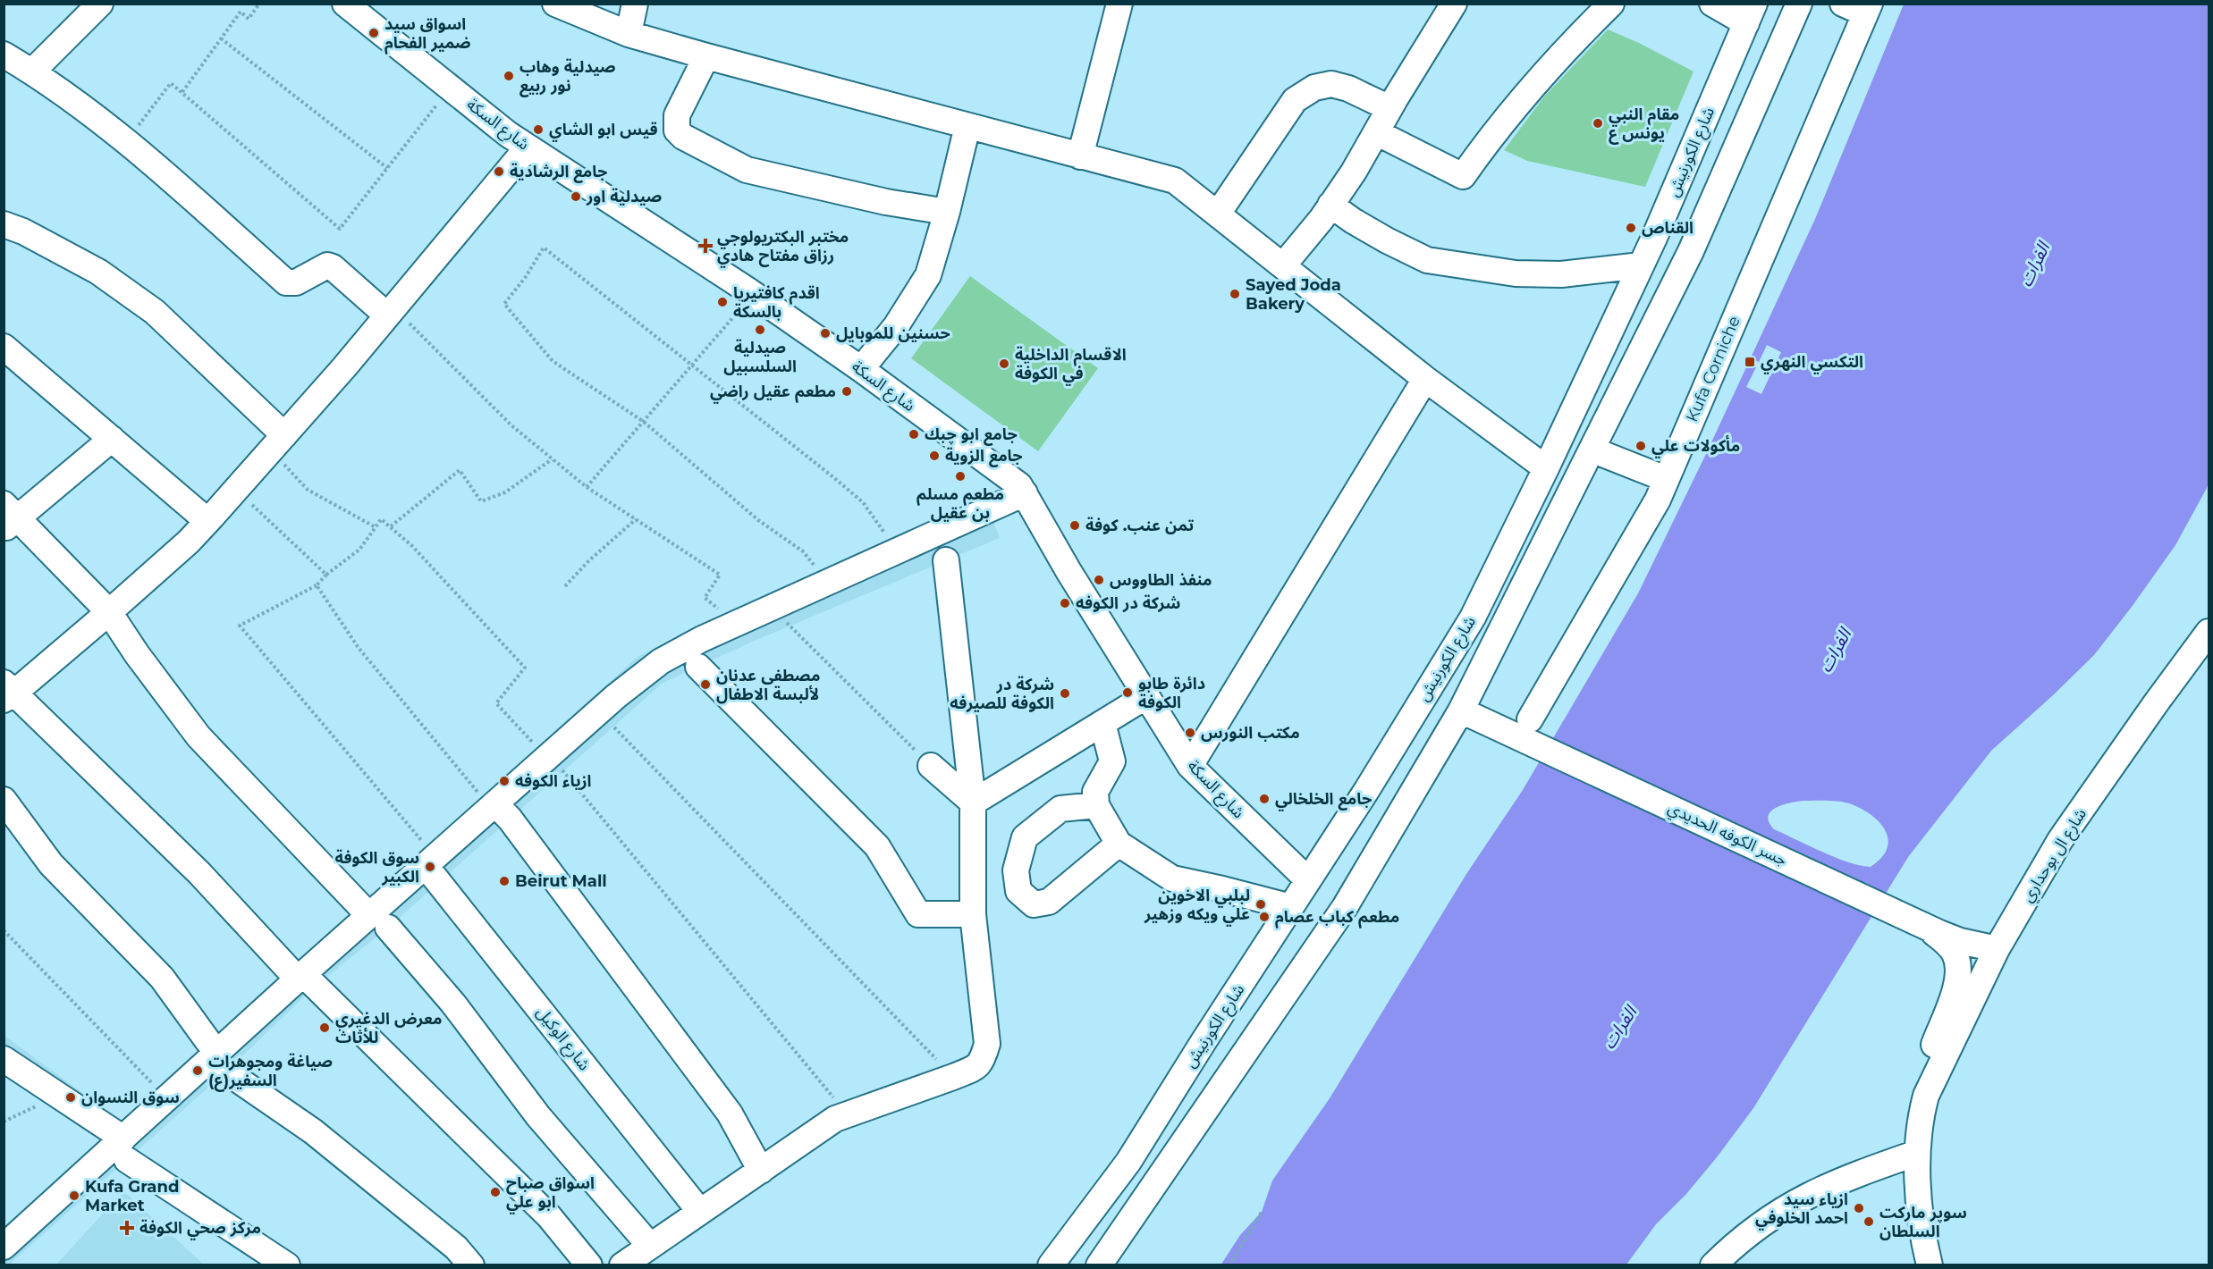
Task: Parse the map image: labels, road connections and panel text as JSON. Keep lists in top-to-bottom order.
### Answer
{
  "streets": {
    "street": [
      "شارع السكة",
      "شارع الكورنيش",
      "Kufa Corniche",
      "جسر الکوفه الحديدي",
      "شارع ال بوحداري",
      "شارع الوكيل"
    ]
  },
  "crossings": [
    ["شارع السكة", "شارع الكورنيش"],
    ["شارع الكورنيش", "جسر الکوفه الحديدي"],
    ["Kufa Corniche", "جسر الکوفه الحديدي"],
    ["جسر الکوفه الحديدي", "شارع ال بوحداري"]
  ],
  "water": ["الفرات"],
  "places": {
    "other": [
      "اسواق سيد ضمير الفحام",
      "صيدلية وهاب نور ربيع",
      "مقام النبي يونس ع",
      "قيس ابو الشاي",
      "جامع الرشادية",
      "صيدلية اور",
      "القناص",
      "Sayed Joda Bakery",
      "اقدم كافتيريا بالسكة",
      "صيدلية السلسبيل",
      "حسنين للموبايل",
      "الاقسام الداخلية في الكوفة",
      "مطعم عقيل راضي",
      "جامع ابو چبك",
      "مأكولات علي",
      "جامع الزوية",
      "مطعم مسلم بن عقيل",
      "تمن عنب. كوفة",
      "منفذ الطاووس",
      "شركة در الكوفه",
      "مصطفى عدنان لألبسة الاطفال",
      "دائرة طابو الكوفة",
      "شركة در الكوفة للصيرفه",
      "مكتب النورس",
      "ازياء الكوفه",
      "جامع الخلخالي",
      "سوق الكوفة الكبير",
      "Beirut Mall",
      "لبلبي الاخوين علي ويكه وزهير",
      "مطعم كباب عصام",
      "معرض الدغيري للأثاث",
      "صياغة ومجوهرات السفير(ع)",
      "سوق النسوان",
      "اسواق صباح ابو علي",
      "Kufa Grand Market",
      "ازياء سيد احمد الخلوفي",
      "سوپر ماركت السلطان"
    ],
    "health": ["مختبر البكتريولوجي رزاق مفتاح هادي", "مركز صحي الكوفة"],
    "transit": ["التكسي النهري"]
  }
}
